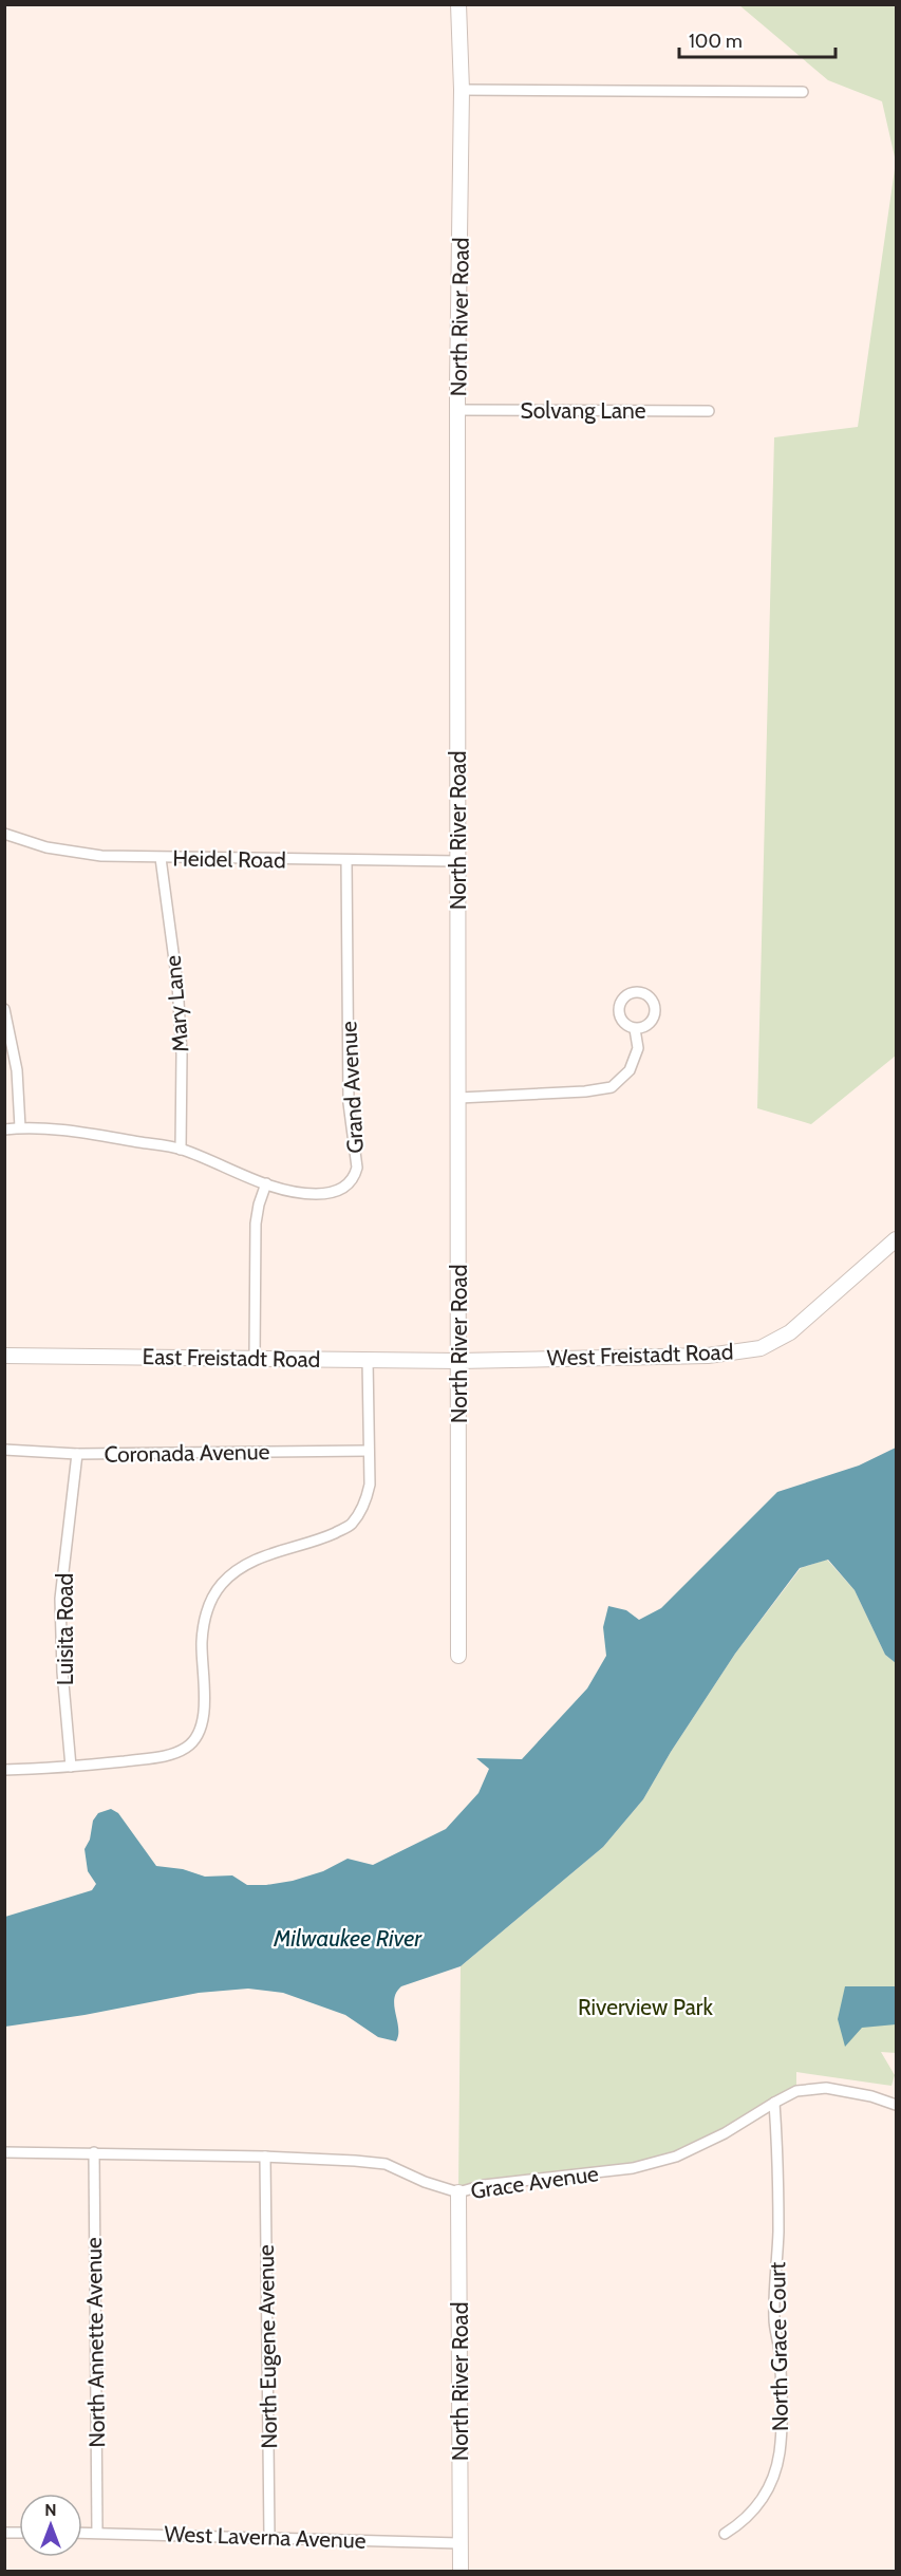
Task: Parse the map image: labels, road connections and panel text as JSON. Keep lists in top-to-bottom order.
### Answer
{
  "streets": {
    "street": [
      "North River Road",
      "Solvang Lane",
      "Heidel Road",
      "Mary Lane",
      "Grand Avenue",
      "West Freistadt Road",
      "East Freistadt Road",
      "Coronada Avenue",
      "Luisita Road",
      "Grace Avenue",
      "North Annette Avenue",
      "North Eugene Avenue",
      "North Grace Court",
      "West Laverna Avenue"
    ]
  },
  "crossings": [
    ["North River Road", "Solvang Lane"],
    ["North River Road", "Heidel Road"],
    ["North River Road", "West Freistadt Road"],
    ["North River Road", "East Freistadt Road"],
    ["North River Road", "Grace Avenue"],
    ["North River Road", "West Laverna Avenue"],
    ["Heidel Road", "Mary Lane"],
    ["Heidel Road", "Grand Avenue"],
    ["Mary Lane", "Grand Avenue"],
    ["West Freistadt Road", "East Freistadt Road"],
    ["Coronada Avenue", "Luisita Road"],
    ["Grace Avenue", "North Annette Avenue"],
    ["Grace Avenue", "North Eugene Avenue"],
    ["Grace Avenue", "North Grace Court"],
    ["North Annette Avenue", "West Laverna Avenue"],
    ["North Eugene Avenue", "West Laverna Avenue"]
  ],
  "water": ["Milwaukee River"],
  "parks": ["Riverview Park"],
  "scale_bar": "100 m",
  "north": "top"
}
